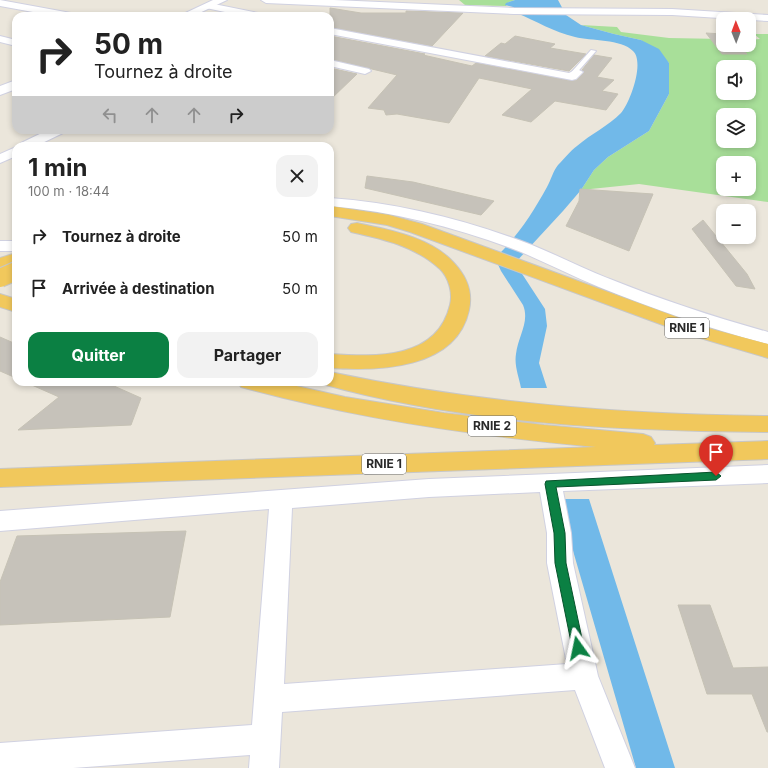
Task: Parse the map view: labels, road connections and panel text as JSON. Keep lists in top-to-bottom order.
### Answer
{
  "streets": {
    "highway": ["RNIE 1", "RNIE 2"]
  },
  "crossings": [
    ["RNIE 1", "RNIE 2"]
  ],
  "north": "top",
  "page": {
    "map_buttons": ["+", "−"],
    "turn": ["50 m", "Tournez à droite"],
    "heading": ["1 min", "100 m · 18:44"],
    "list": [
      {
        "name": "Tournez à droite",
        "value": "50 m"
      },
      {
        "name": "Arrivée à destination",
        "value": "50 m"
      }
    ],
    "buttons": ["Quitter", "Partager"]
  }
}
